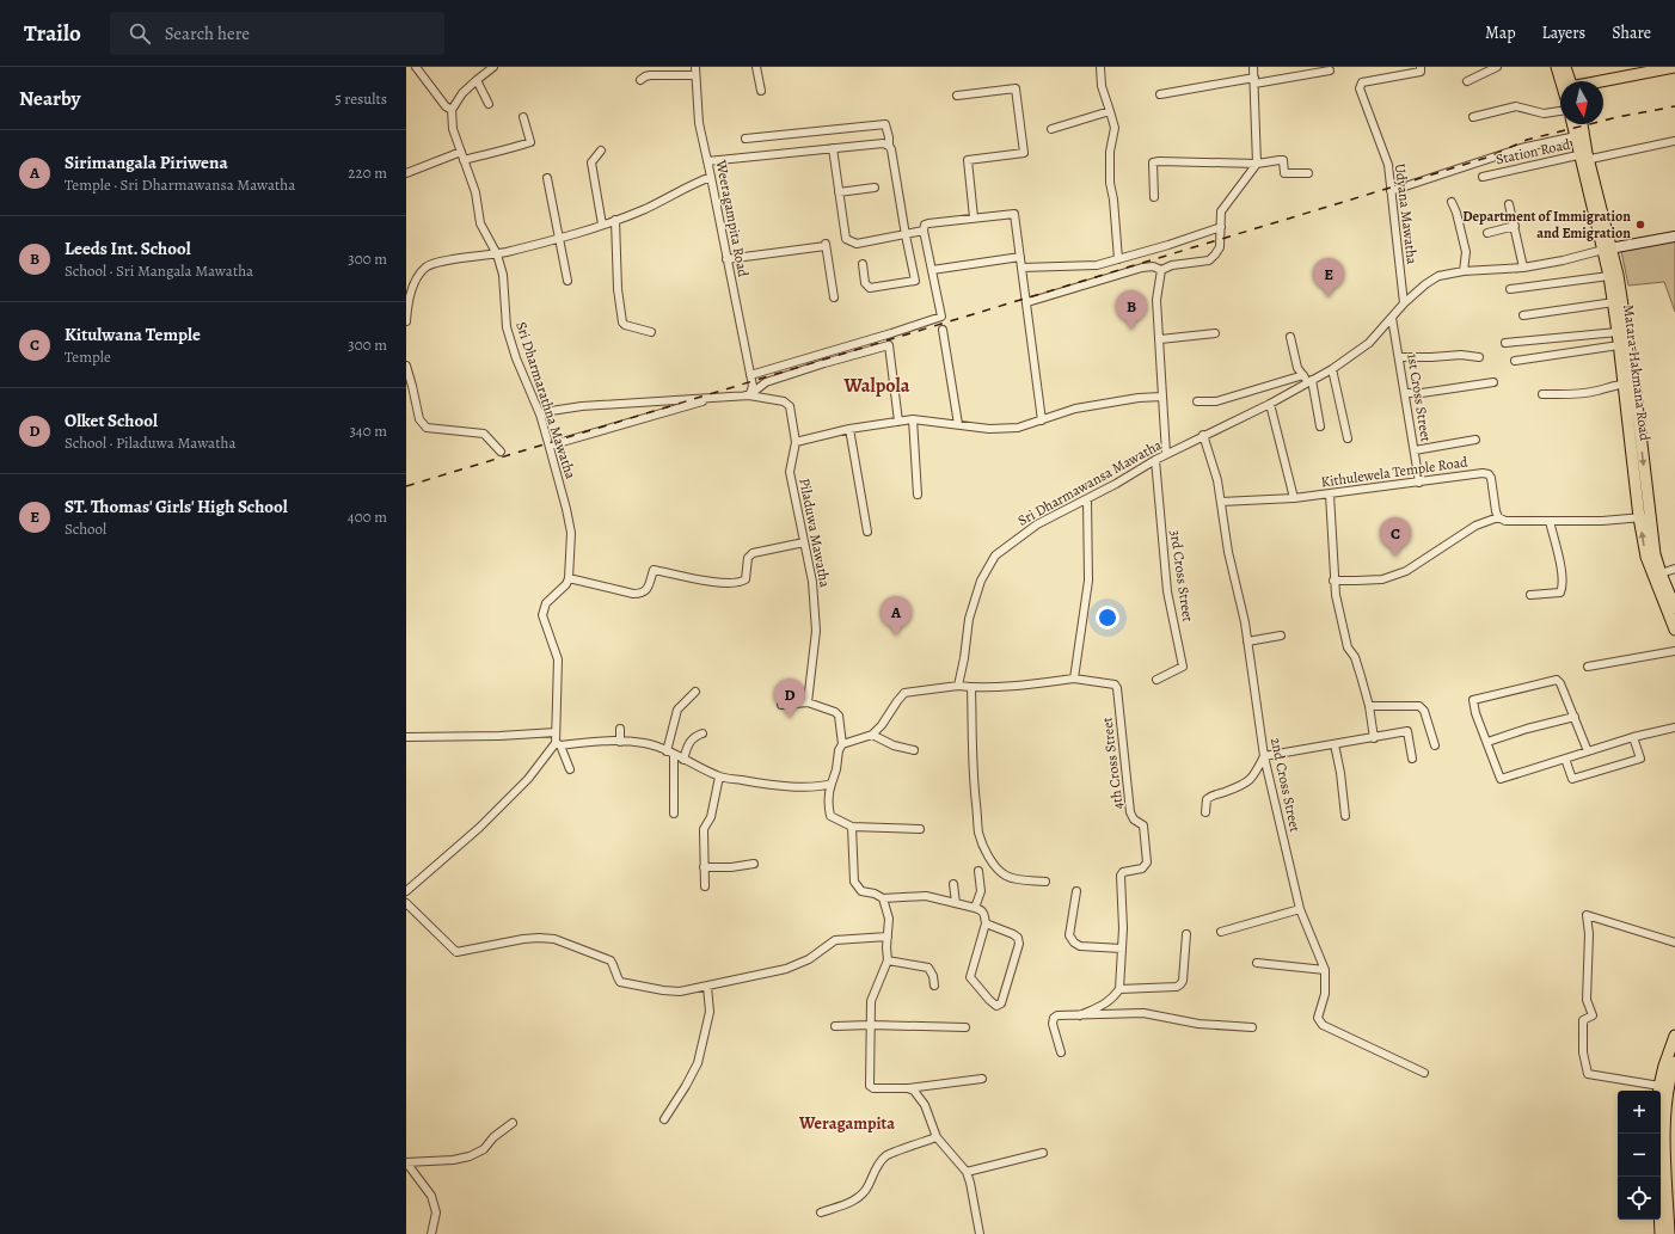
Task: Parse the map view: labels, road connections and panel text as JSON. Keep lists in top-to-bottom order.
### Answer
{
  "streets": {
    "main road": ["Matara-Hakmana Road"],
    "street": [
      "Station Road",
      "Udyana Mawatha",
      "Weeragampita Road",
      "1st Cross Street",
      "Sri Dharmarathna Mawatha",
      "Kithulewela Temple Road",
      "Sri Dharmawansa Mawatha",
      "Piladuwa Mawatha",
      "3rd Cross Street",
      "4th Cross Street",
      "2nd Cross Street"
    ]
  },
  "crossings": [
    ["Station Road", "Matara-Hakmana Road"],
    ["Udyana Mawatha", "Sri Dharmawansa Mawatha"],
    ["Weeragampita Road", "Piladuwa Mawatha"],
    ["Matara-Hakmana Road", "Sri Dharmawansa Mawatha"],
    ["1st Cross Street", "Kithulewela Temple Road"],
    ["1st Cross Street", "Sri Dharmawansa Mawatha"],
    ["Kithulewela Temple Road", "2nd Cross Street"],
    ["Sri Dharmawansa Mawatha", "3rd Cross Street"],
    ["Sri Dharmawansa Mawatha", "2nd Cross Street"]
  ],
  "districts": ["Walpola", "Weragampita"],
  "places": ["Department of Immigration and Emigration"],
  "north": "bottom",
  "page": {
    "header": "Trailo",
    "search": "Search here",
    "nav": ["Map", "Layers", "Share"],
    "heading": ["Nearby", "5 results"],
    "list": [
      {
        "mark": "A",
        "name": "Sirimangala Piriwena",
        "note": "Temple · Sri Dharmawansa Mawatha",
        "value": "220 m"
      },
      {
        "mark": "B",
        "name": "Leeds Int. School",
        "note": "School · Sri Mangala Mawatha",
        "value": "300 m"
      },
      {
        "mark": "C",
        "name": "Kitulwana Temple",
        "note": "Temple",
        "value": "300 m"
      },
      {
        "mark": "D",
        "name": "Olket School",
        "note": "School · Piladuwa Mawatha",
        "value": "340 m"
      },
      {
        "mark": "E",
        "name": "ST. Thomas' Girls' High School",
        "note": "School",
        "value": "400 m"
      }
    ],
    "pins": [
      "E",
      "B",
      "C",
      "A",
      "D"
    ],
    "map_buttons": ["+", "−"]
  }
}
